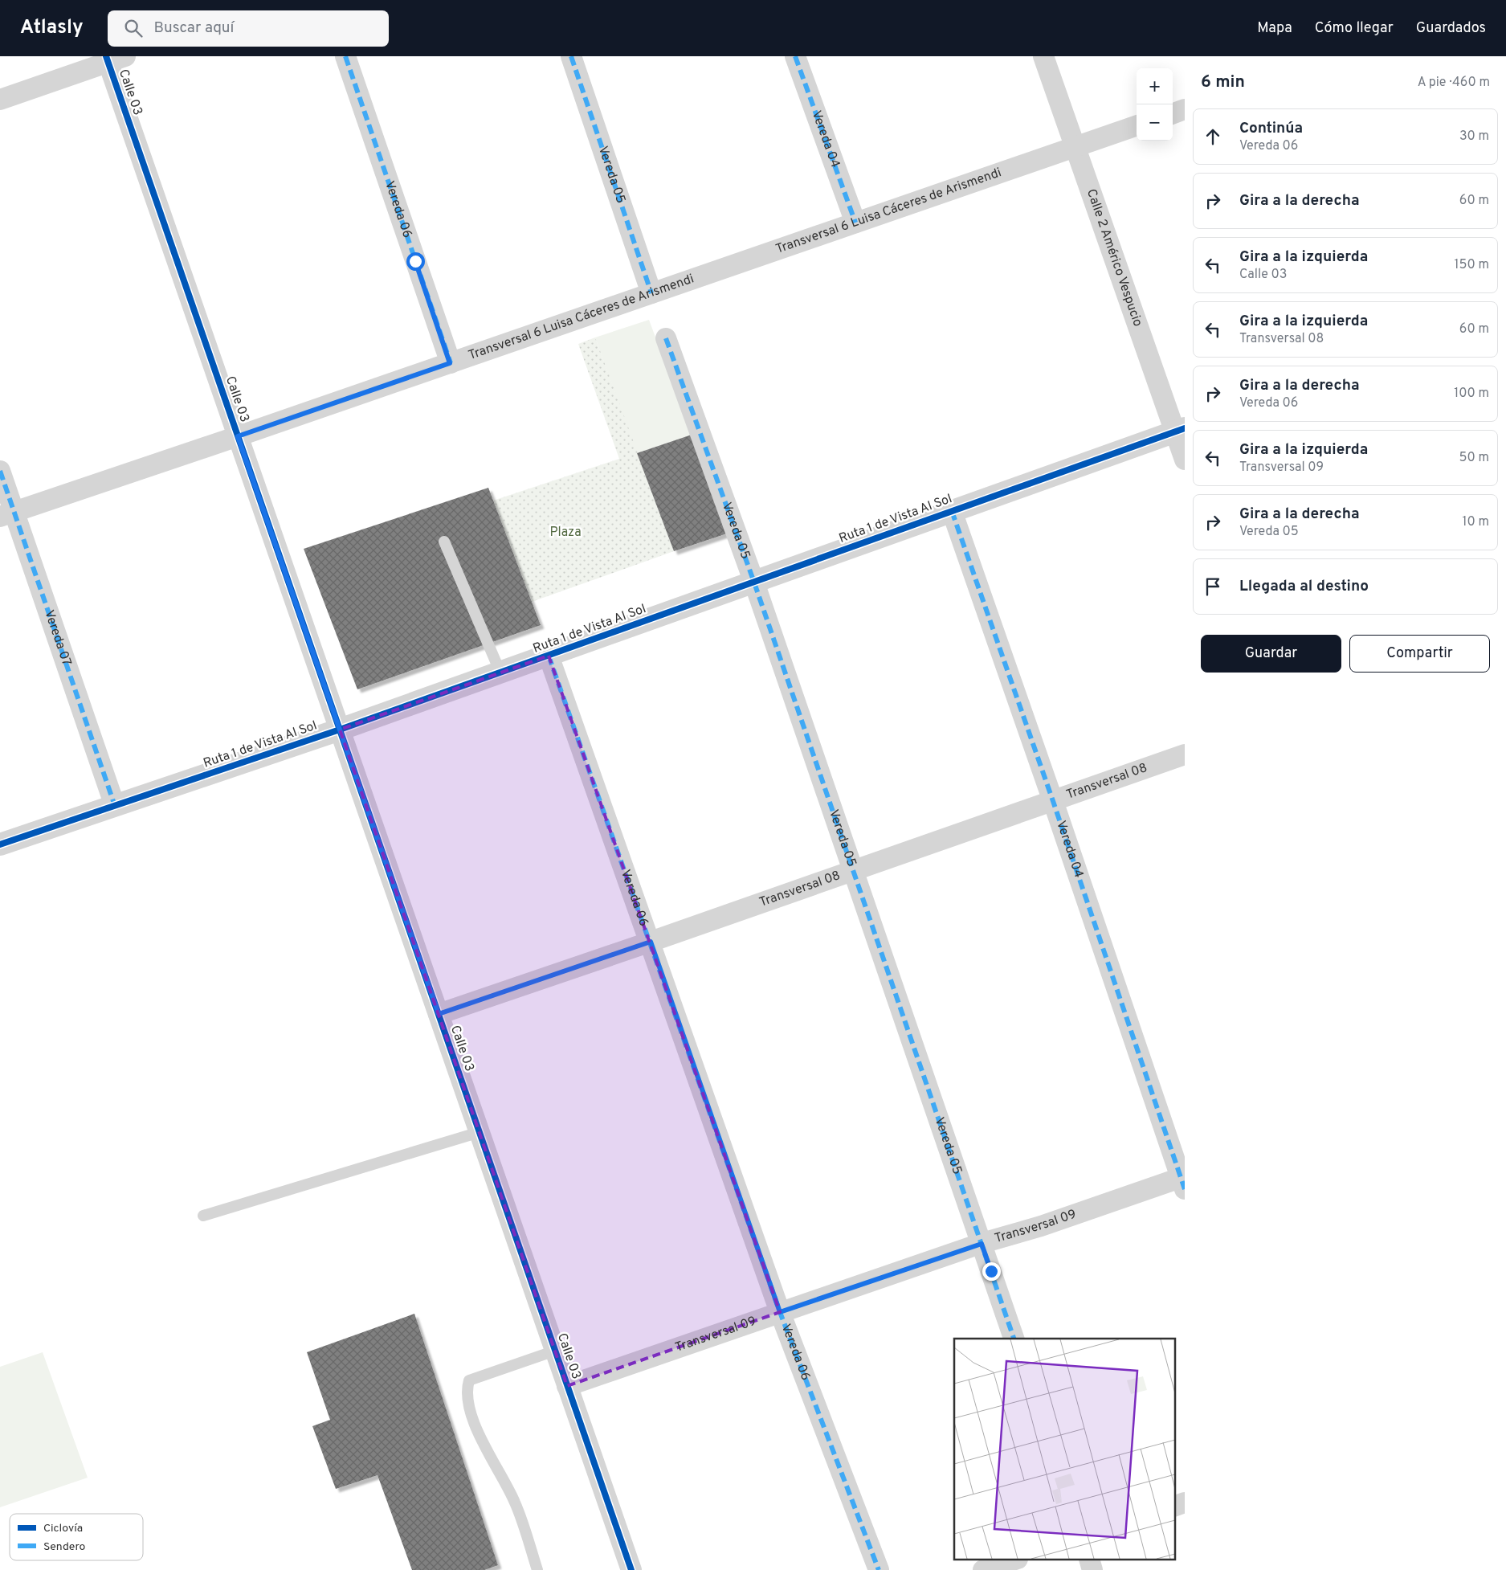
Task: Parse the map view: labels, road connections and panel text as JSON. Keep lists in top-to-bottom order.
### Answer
{
  "streets": {
    "street": [
      "Calle 03",
      "Vereda 04",
      "Vereda 05",
      "Vereda 06",
      "Transversal 6 Luisa Cáceres de Arismendi",
      "Calle 2 Américo Vespucio",
      "Ruta 1 de Vista Al Sol",
      "Vereda 07",
      "Transversal 08",
      "Transversal 09"
    ]
  },
  "crossings": [
    ["Calle 03", "Transversal 6 Luisa Cáceres de Arismendi"],
    ["Calle 03", "Ruta 1 de Vista Al Sol"],
    ["Calle 03", "Transversal 08"],
    ["Calle 03", "Transversal 09"],
    ["Vereda 04", "Transversal 6 Luisa Cáceres de Arismendi"],
    ["Vereda 04", "Ruta 1 de Vista Al Sol"],
    ["Vereda 04", "Transversal 08"],
    ["Vereda 04", "Transversal 09"],
    ["Vereda 05", "Transversal 6 Luisa Cáceres de Arismendi"],
    ["Vereda 05", "Ruta 1 de Vista Al Sol"],
    ["Vereda 05", "Transversal 08"],
    ["Vereda 05", "Transversal 09"],
    ["Vereda 06", "Transversal 6 Luisa Cáceres de Arismendi"],
    ["Vereda 06", "Ruta 1 de Vista Al Sol"],
    ["Vereda 06", "Transversal 08"],
    ["Vereda 06", "Transversal 09"],
    ["Transversal 6 Luisa Cáceres de Arismendi", "Calle 2 Américo Vespucio"],
    ["Transversal 6 Luisa Cáceres de Arismendi", "Vereda 07"],
    ["Calle 2 Américo Vespucio", "Ruta 1 de Vista Al Sol"],
    ["Ruta 1 de Vista Al Sol", "Vereda 07"]
  ],
  "parks": ["Plaza"],
  "legend": ["Ciclovía", "Sendero"],
  "page": {
    "header": "Atlasly",
    "search": "Buscar aquí",
    "nav": ["Mapa", "Cómo llegar", "Guardados"],
    "heading": ["6 min", "A pie · 460 m"],
    "map_buttons": ["+", "−"],
    "list": [
      ["Continúa", "Vereda 06", "30 m"],
      ["Gira a la derecha", "60 m"],
      ["Gira a la izquierda", "Calle 03", "150 m"],
      ["Gira a la izquierda", "Transversal 08", "60 m"],
      ["Gira a la derecha", "Vereda 06", "100 m"],
      ["Gira a la izquierda", "Transversal 09", "50 m"],
      ["Gira a la derecha", "Vereda 05", "10 m"],
      "Llegada al destino"
    ],
    "buttons": ["Guardar", "Compartir"]
  }
}
